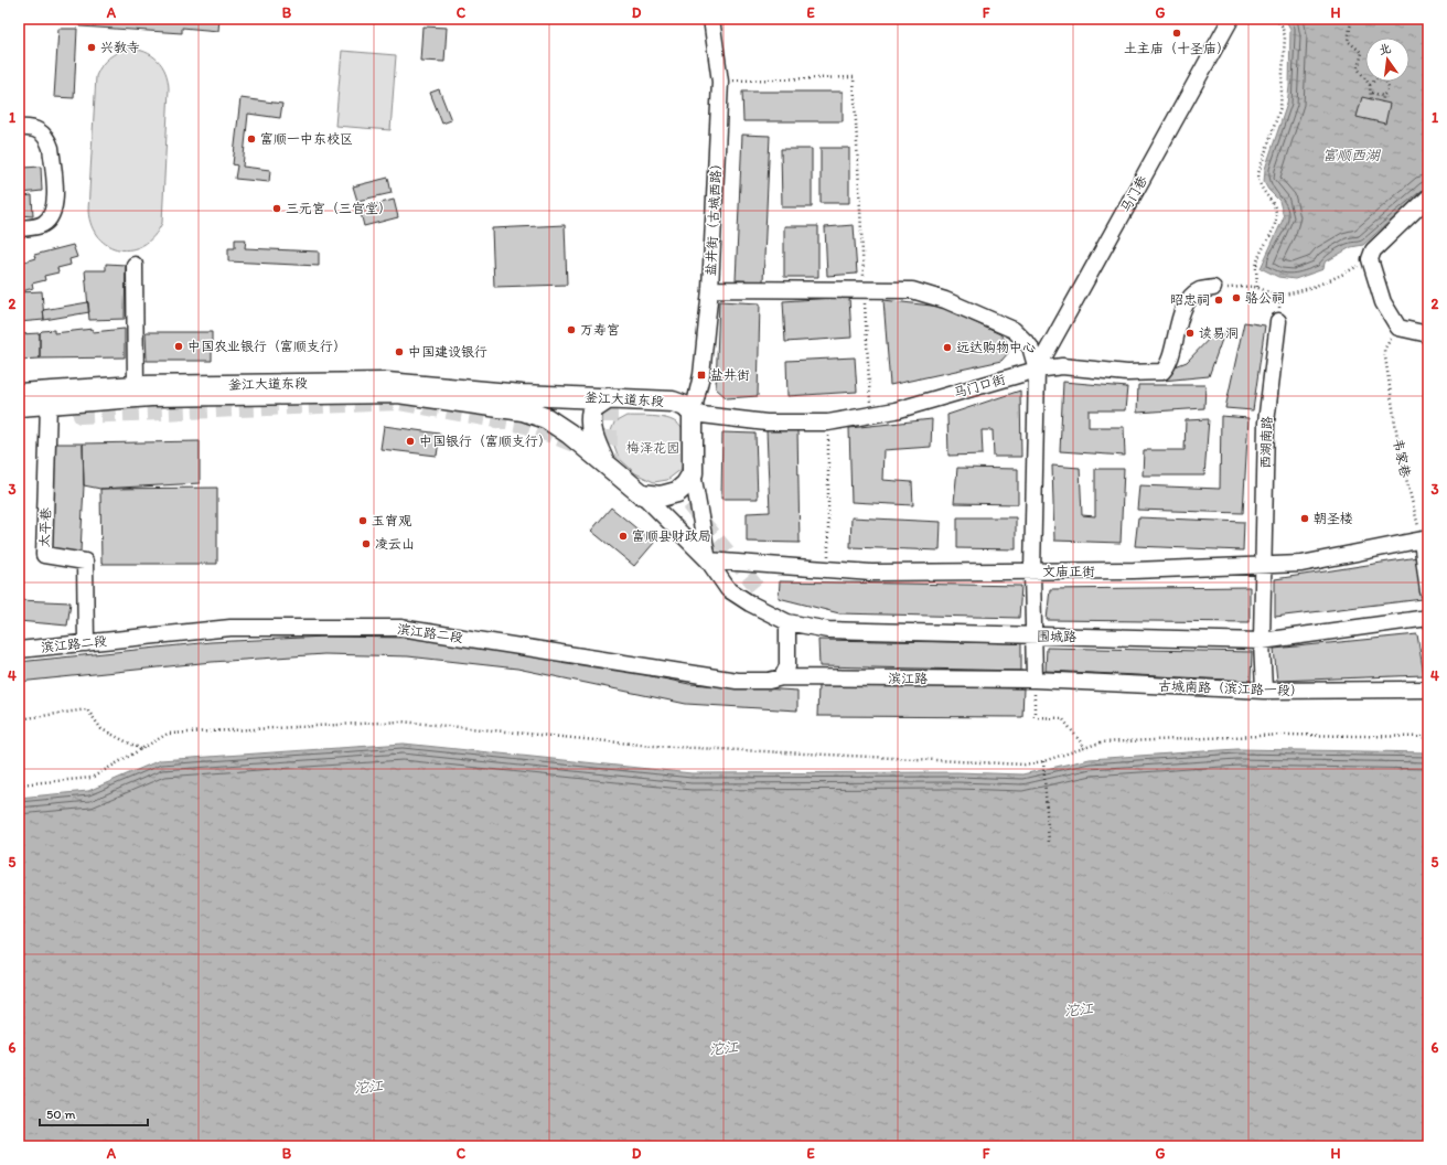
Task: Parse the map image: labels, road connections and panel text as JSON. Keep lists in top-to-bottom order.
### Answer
{
  "streets": {
    "main road": ["釜江大道东段"],
    "street": [
      "马门巷",
      "盐井街（古城西路）",
      "马门口街",
      "西湖南路",
      "太平巷",
      "文庙正街",
      "滨江路二段",
      "围城路",
      "滨江路",
      "古城南路（滨江路一段）"
    ],
    "path": ["韦家巷"]
  },
  "crossings": [
    ["马门巷", "马门口街"],
    ["盐井街（古城西路）", "釜江大道东段"],
    ["盐井街（古城西路）", "马门口街"],
    ["釜江大道东段", "马门口街"],
    ["釜江大道东段", "太平巷"],
    ["西湖南路", "文庙正街"],
    ["西湖南路", "围城路"],
    ["西湖南路", "古城南路（滨江路一段）"],
    ["韦家巷", "文庙正街"],
    ["太平巷", "滨江路二段"],
    ["文庙正街", "围城路"],
    ["滨江路二段", "滨江路"],
    ["滨江路", "古城南路（滨江路一段）"]
  ],
  "water": ["富顺西湖", "沱江"],
  "parks": ["梅泽花园"],
  "places": {
    "other": [
      "土主庙（十圣庙）",
      "兴教寺",
      "富顺一中东校区",
      "三元宫（三官堂）",
      "骆公祠",
      "昭忠祠",
      "万寿宫",
      "读易洞",
      "中国农业银行（富顺支行）",
      "远达购物中心",
      "中国建设银行",
      "中国银行（富顺支行）",
      "朝圣楼",
      "玉宵观",
      "富顺县财政局",
      "凌云山"
    ],
    "transit": ["盐井街"]
  },
  "scale_bar": "50 m",
  "north": "top",
  "grid": {
    "columns": [
      "A",
      "B",
      "C",
      "D",
      "E",
      "F",
      "G",
      "H"
    ],
    "rows": [
      "1",
      "2",
      "3",
      "4",
      "5",
      "6"
    ]
  }
}
